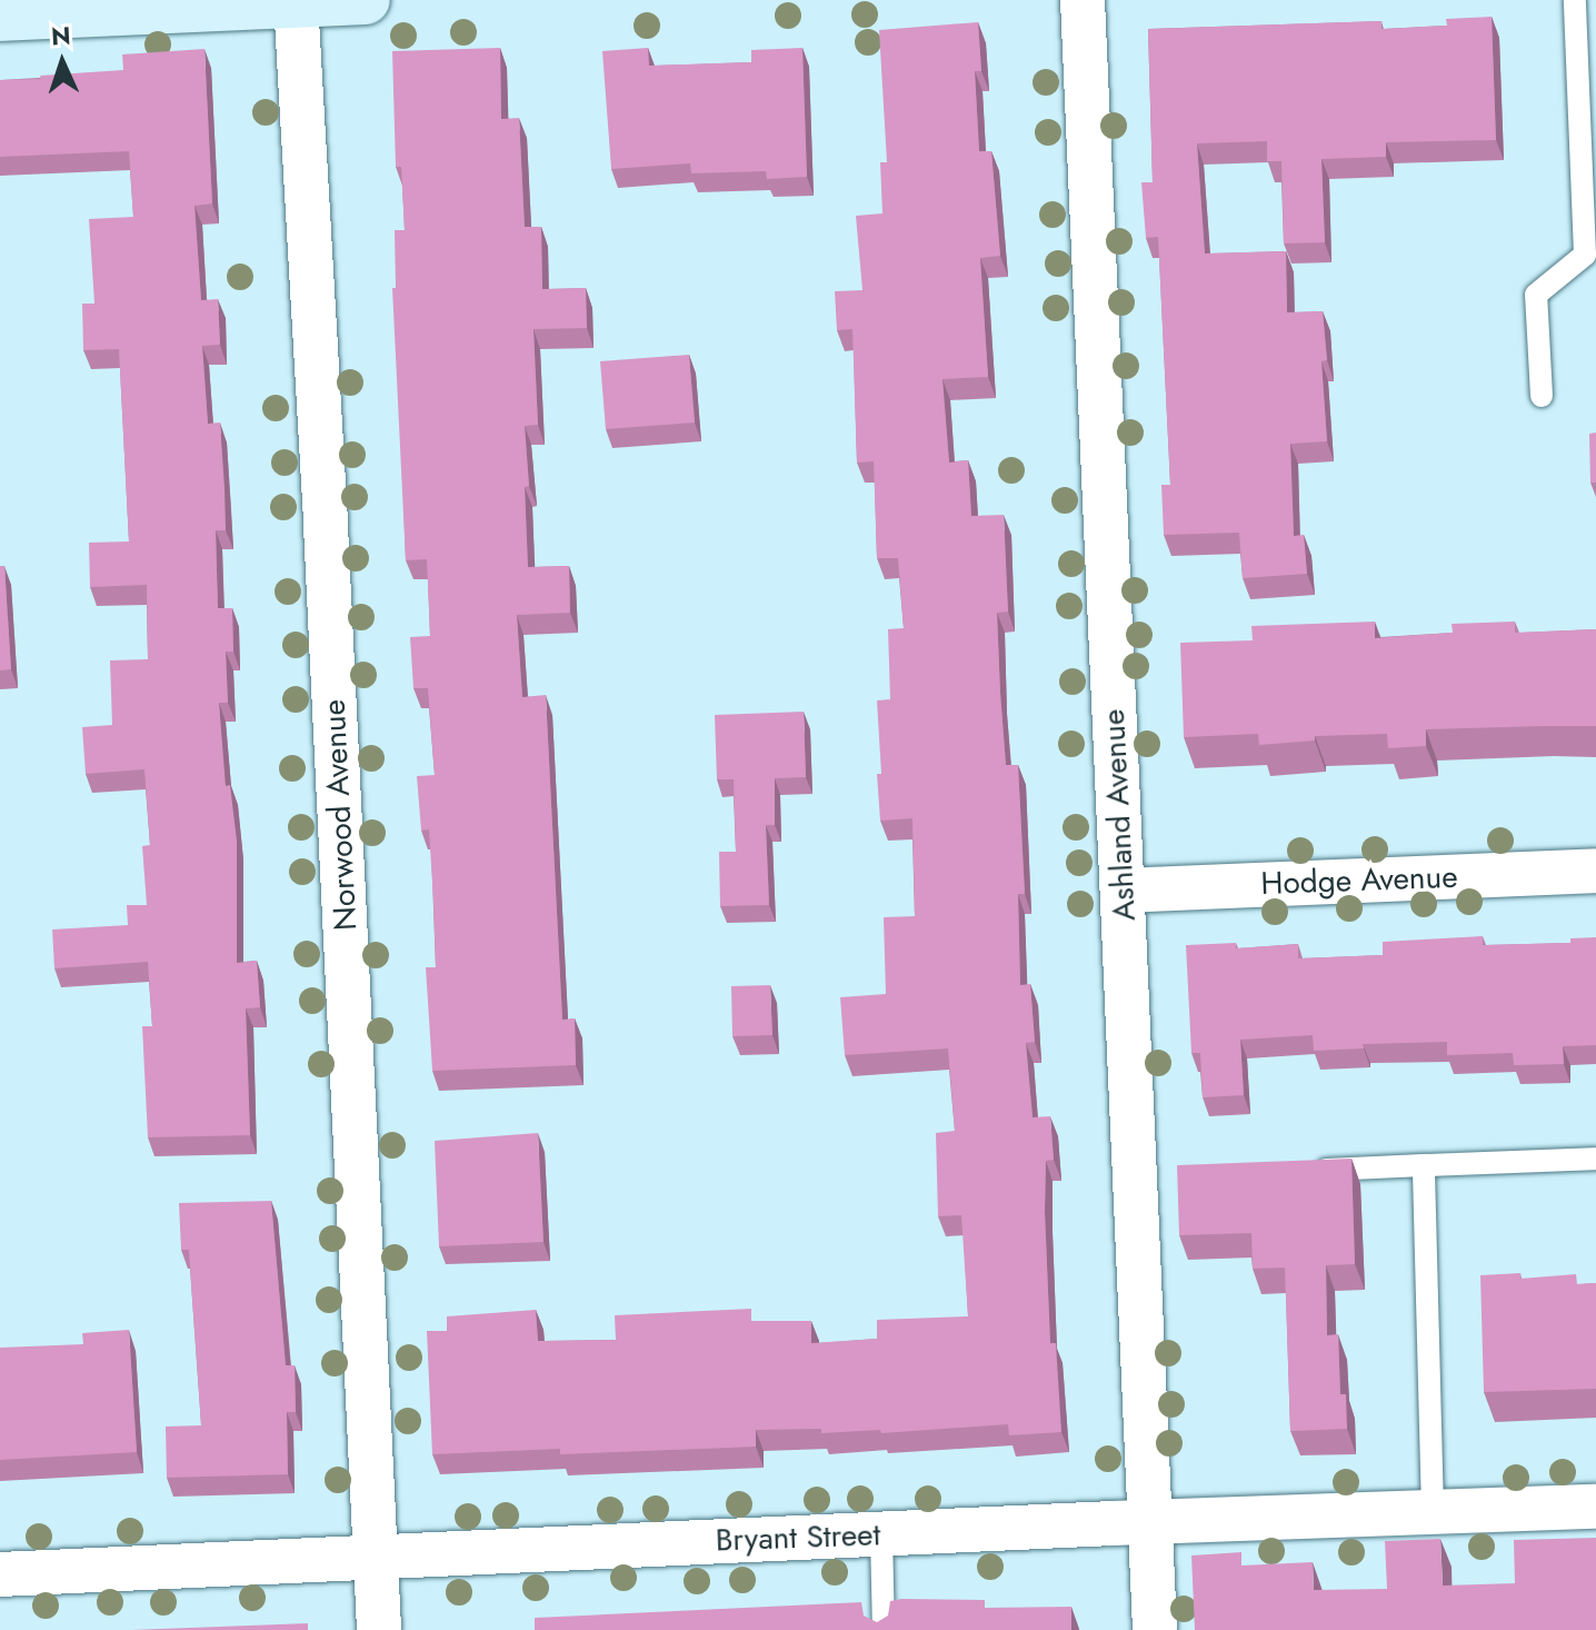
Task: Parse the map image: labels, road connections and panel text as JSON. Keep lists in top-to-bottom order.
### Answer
{
  "streets": {
    "street": [
      "Norwood Avenue",
      "Ashland Avenue",
      "Hodge Avenue",
      "Bryant Street"
    ]
  },
  "crossings": [
    ["Norwood Avenue", "Bryant Street"],
    ["Ashland Avenue", "Hodge Avenue"],
    ["Ashland Avenue", "Bryant Street"]
  ],
  "north": "top"
}
